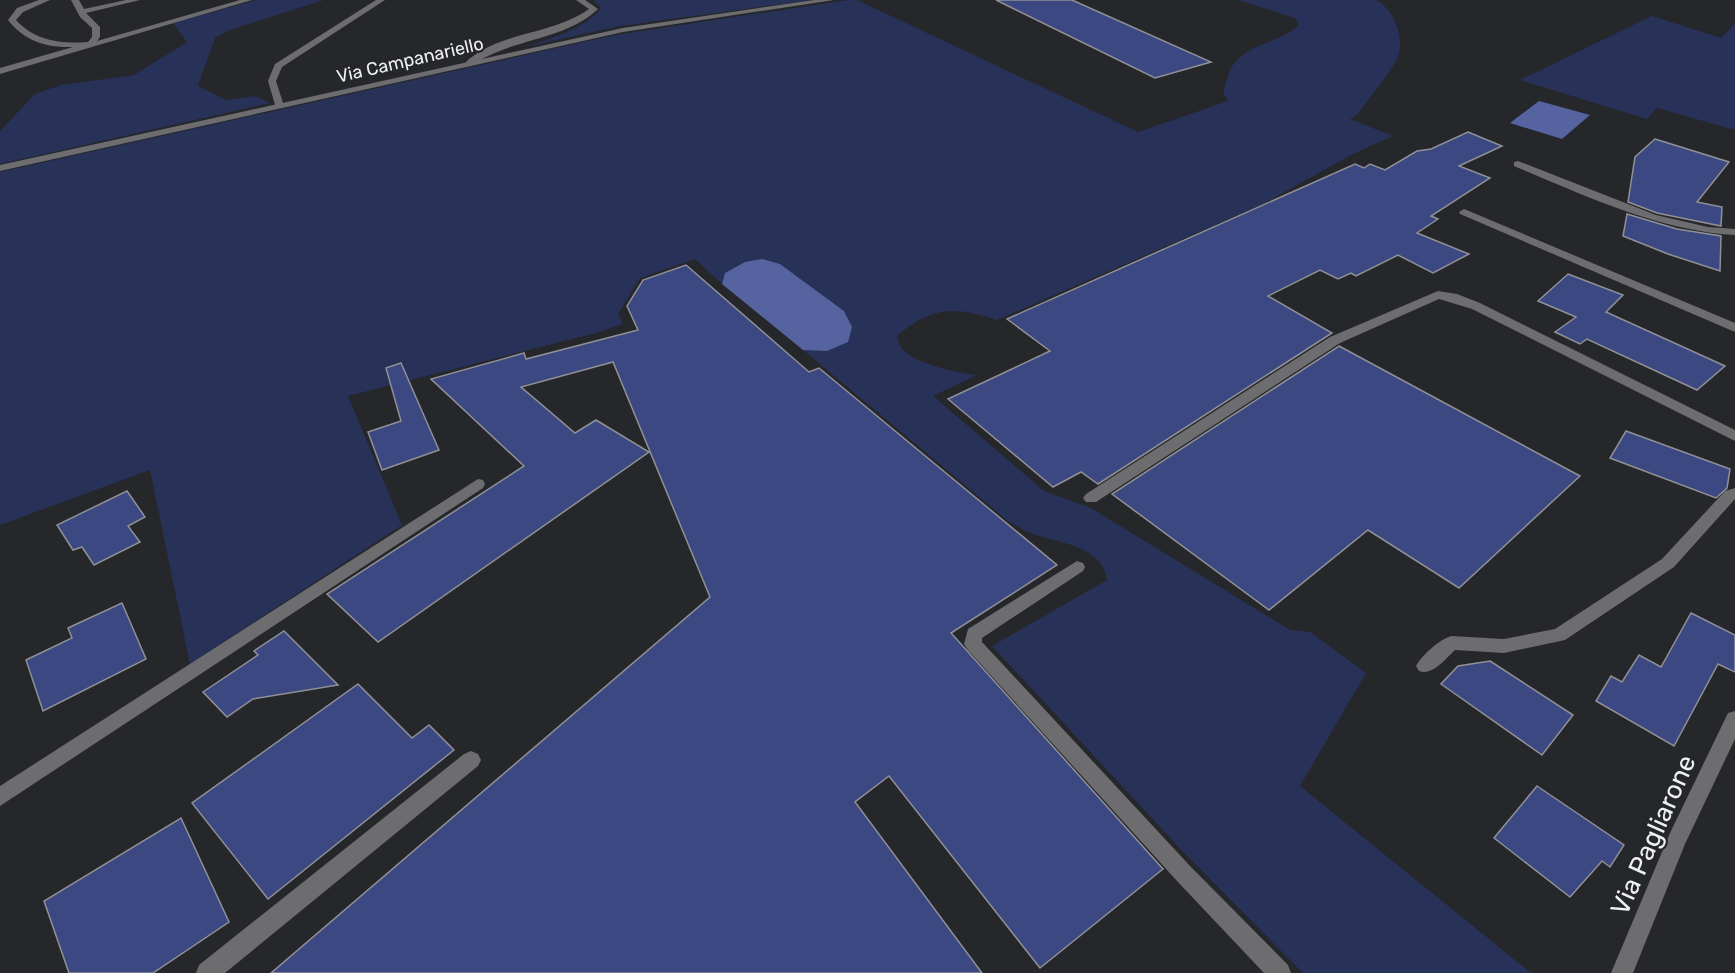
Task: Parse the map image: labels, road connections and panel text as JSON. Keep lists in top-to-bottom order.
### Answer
{
  "streets": {
    "street": ["Via Campanariello", "Via Pagliarone"]
  }
}
